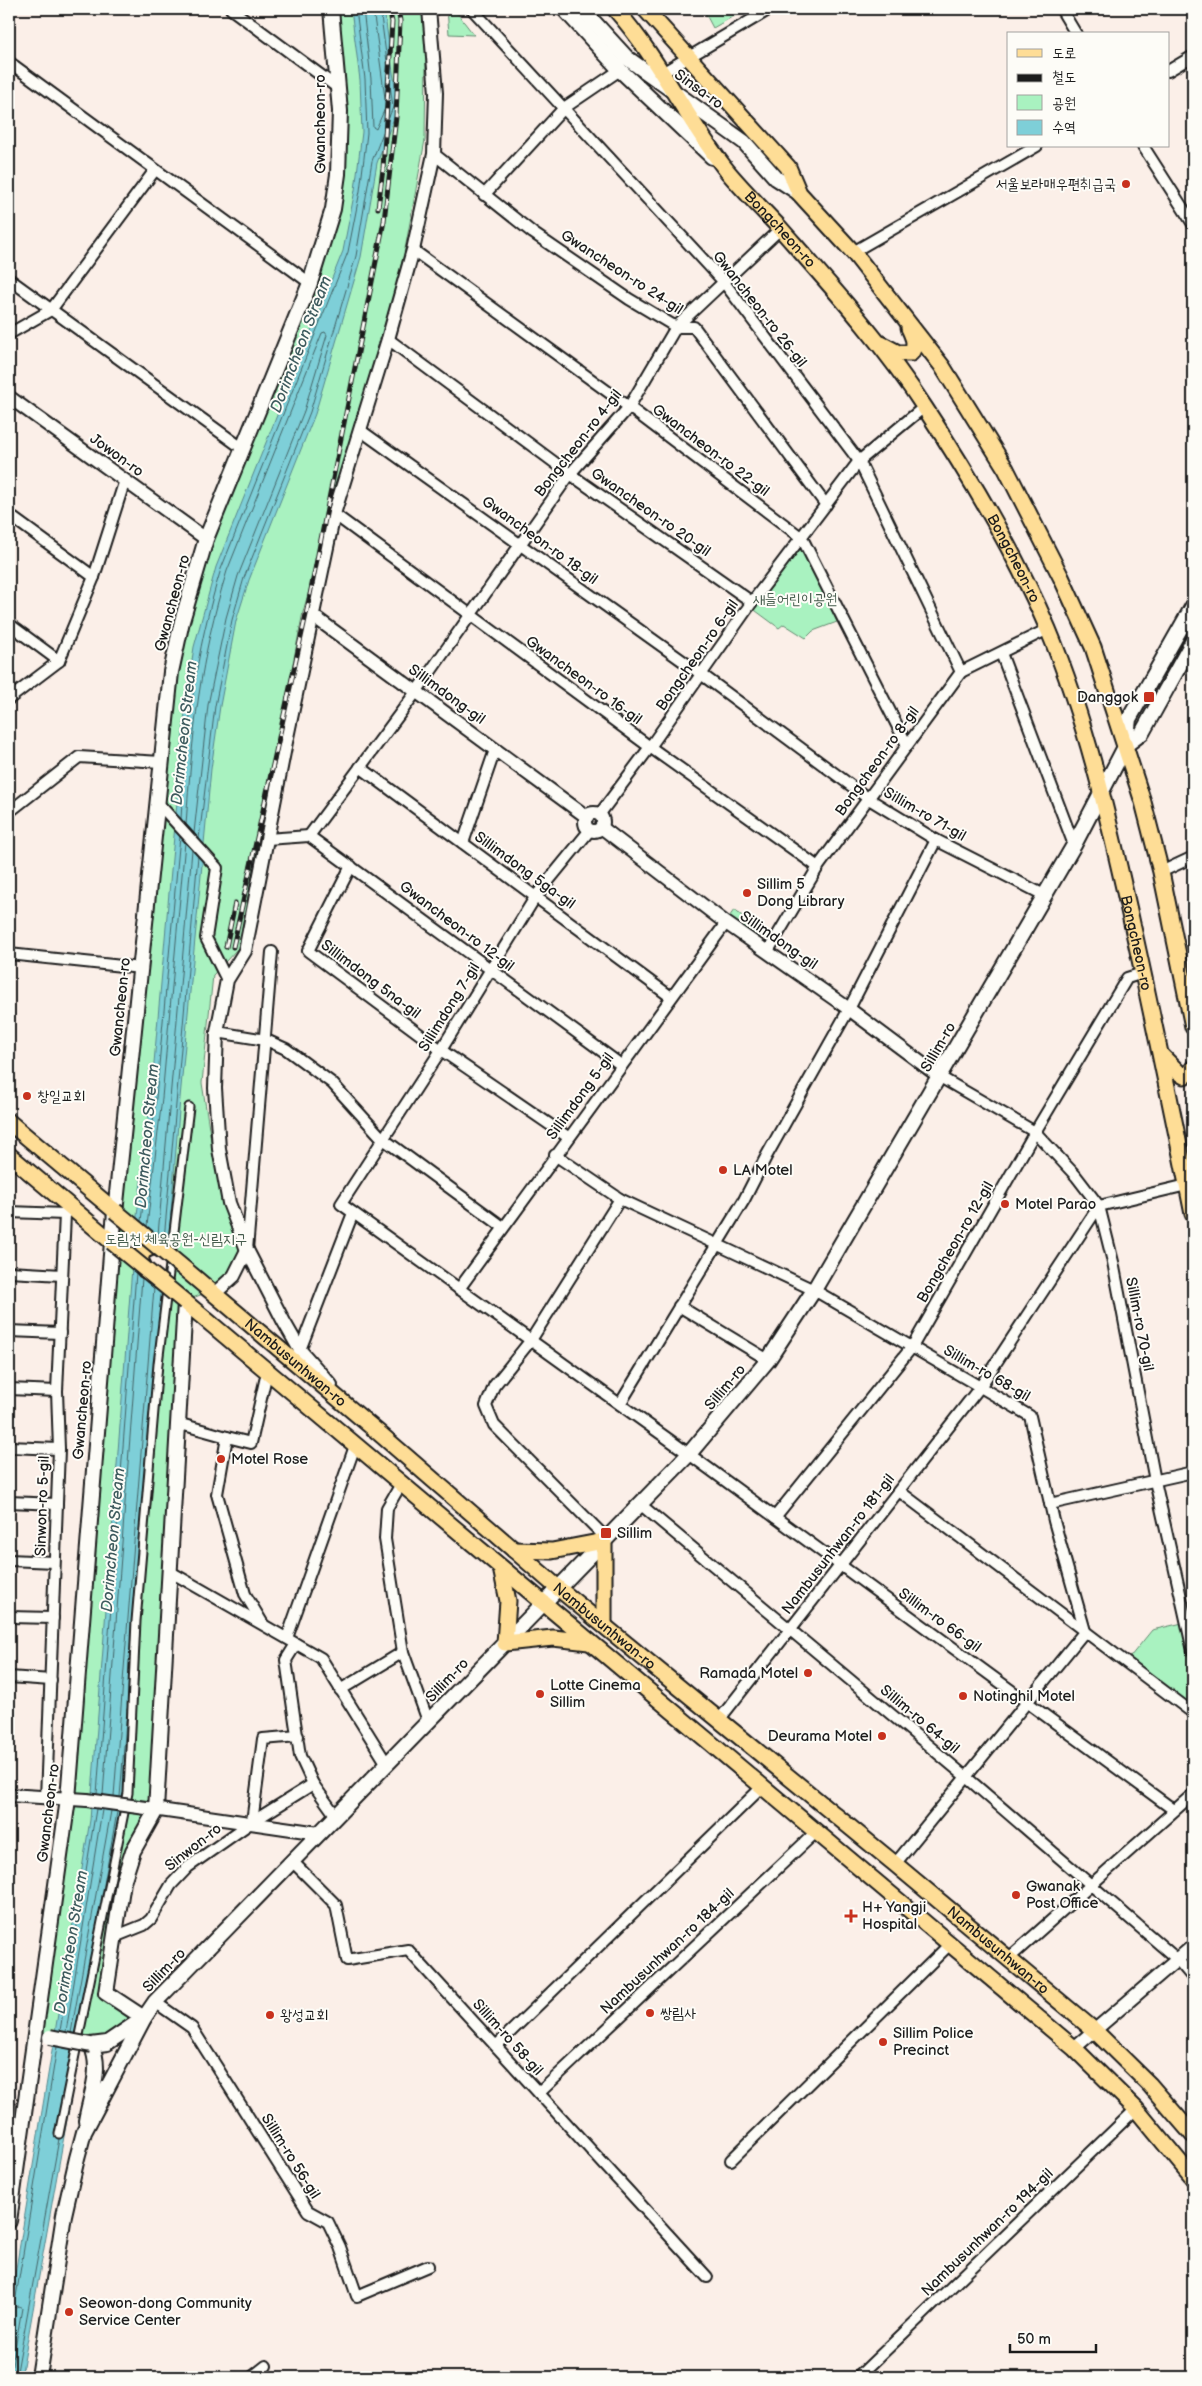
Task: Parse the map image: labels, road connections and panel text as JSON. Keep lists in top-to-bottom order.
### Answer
{
  "streets": {
    "main road": [
      "Sinsa-ro",
      "Gwancheon-ro",
      "Bongcheon-ro",
      "Sillim-ro",
      "Nambusunhwan-ro"
    ],
    "street": [
      "Gwancheon-ro 24-gil",
      "Gwancheon-ro 26-gil",
      "Bongcheon-ro 4-gil",
      "Gwancheon-ro 22-gil",
      "Jowon-ro",
      "Gwancheon-ro 20-gil",
      "Gwancheon-ro 18-gil",
      "Bongcheon-ro 6-gil",
      "Gwancheon-ro 16-gil",
      "Sillimdong-gil",
      "Bongcheon-ro 8-gil",
      "Sillim-ro 71-gil",
      "Sillimdong 5ga-gil",
      "Gwancheon-ro 12-gil",
      "Sillimdong 5na-gil",
      "Sillimdong 7-gil",
      "Sillimdong 5-gil",
      "Bongcheon-ro 12-gil",
      "Sillim-ro 70-gil",
      "Sillim-ro 68-gil",
      "Sinwon-ro 5-gil",
      "Nambusunhwan-ro 181-gil",
      "Sillim-ro 66-gil",
      "Sillim-ro 64-gil",
      "Sinwon-ro",
      "Nambusunhwan-ro 184-gil",
      "Sillim-ro 58-gil",
      "Sillim-ro 56-gil",
      "Nambusunhwan-ro 194-gil"
    ]
  },
  "crossings": [
    ["Sinsa-ro", "Bongcheon-ro"],
    ["Gwancheon-ro", "Jowon-ro"],
    ["Gwancheon-ro", "Nambusunhwan-ro"],
    ["Gwancheon-ro", "Sinwon-ro"],
    ["Bongcheon-ro", "Bongcheon-ro 4-gil"],
    ["Bongcheon-ro", "Bongcheon-ro 6-gil"],
    ["Bongcheon-ro", "Bongcheon-ro 8-gil"],
    ["Bongcheon-ro", "Sillim-ro"],
    ["Bongcheon-ro", "Bongcheon-ro 12-gil"],
    ["Gwancheon-ro 24-gil", "Bongcheon-ro 4-gil"],
    ["Gwancheon-ro 24-gil", "Bongcheon-ro 6-gil"],
    ["Gwancheon-ro 26-gil", "Bongcheon-ro 4-gil"],
    ["Gwancheon-ro 26-gil", "Bongcheon-ro 6-gil"],
    ["Gwancheon-ro 26-gil", "Bongcheon-ro 8-gil"],
    ["Bongcheon-ro 4-gil", "Gwancheon-ro 22-gil"],
    ["Bongcheon-ro 4-gil", "Gwancheon-ro 20-gil"],
    ["Bongcheon-ro 4-gil", "Gwancheon-ro 18-gil"],
    ["Bongcheon-ro 4-gil", "Gwancheon-ro 16-gil"],
    ["Bongcheon-ro 4-gil", "Sillimdong-gil"],
    ["Bongcheon-ro 4-gil", "Sillimdong 5ga-gil"],
    ["Bongcheon-ro 4-gil", "Gwancheon-ro 12-gil"],
    ["Gwancheon-ro 22-gil", "Bongcheon-ro 6-gil"],
    ["Gwancheon-ro 22-gil", "Bongcheon-ro 8-gil"],
    ["Gwancheon-ro 20-gil", "Bongcheon-ro 6-gil"],
    ["Gwancheon-ro 18-gil", "Bongcheon-ro 6-gil"],
    ["Gwancheon-ro 18-gil", "Sillim-ro 71-gil"],
    ["Bongcheon-ro 6-gil", "Gwancheon-ro 16-gil"],
    ["Bongcheon-ro 6-gil", "Sillimdong-gil"],
    ["Bongcheon-ro 6-gil", "Sillim-ro 71-gil"],
    ["Bongcheon-ro 6-gil", "Sillimdong 7-gil"],
    ["Gwancheon-ro 16-gil", "Bongcheon-ro 8-gil"],
    ["Sillimdong-gil", "Bongcheon-ro 8-gil"],
    ["Sillimdong-gil", "Sillimdong 7-gil"],
    ["Sillimdong-gil", "Sillim-ro"],
    ["Sillimdong-gil", "Sillimdong 5-gil"],
    ["Sillimdong-gil", "Sillim-ro 70-gil"],
    ["Bongcheon-ro 8-gil", "Sillim-ro 71-gil"],
    ["Sillim-ro 71-gil", "Sillim-ro"],
    ["Sillimdong 5ga-gil", "Sillimdong 7-gil"],
    ["Sillimdong 5ga-gil", "Sillimdong 5-gil"],
    ["Gwancheon-ro 12-gil", "Sillimdong 5na-gil"],
    ["Gwancheon-ro 12-gil", "Sillimdong 7-gil"],
    ["Gwancheon-ro 12-gil", "Sillimdong 5-gil"],
    ["Sillimdong 5na-gil", "Sillimdong 7-gil"],
    ["Sillimdong 5na-gil", "Sillimdong 5-gil"],
    ["Sillimdong 7-gil", "Sillim-ro 66-gil"],
    ["Sillim-ro", "Sillim-ro 70-gil"],
    ["Sillim-ro", "Nambusunhwan-ro"],
    ["Sillim-ro", "Sillim-ro 68-gil"],
    ["Sillim-ro", "Sillim-ro 66-gil"],
    ["Sillim-ro", "Sillim-ro 64-gil"],
    ["Sillim-ro", "Sinwon-ro"],
    ["Sillim-ro", "Sillim-ro 58-gil"],
    ["Sillim-ro", "Sillim-ro 56-gil"],
    ["Sillimdong 5-gil", "Sillim-ro 68-gil"],
    ["Sillimdong 5-gil", "Sillim-ro 66-gil"],
    ["Bongcheon-ro 12-gil", "Sillim-ro 70-gil"],
    ["Bongcheon-ro 12-gil", "Sillim-ro 68-gil"],
    ["Bongcheon-ro 12-gil", "Sillim-ro 66-gil"],
    ["Sillim-ro 70-gil", "Nambusunhwan-ro 181-gil"],
    ["Nambusunhwan-ro", "Sinwon-ro 5-gil"],
    ["Nambusunhwan-ro", "Nambusunhwan-ro 181-gil"],
    ["Nambusunhwan-ro", "Sillim-ro 66-gil"],
    ["Nambusunhwan-ro", "Nambusunhwan-ro 184-gil"],
    ["Nambusunhwan-ro", "Nambusunhwan-ro 194-gil"],
    ["Sillim-ro 68-gil", "Nambusunhwan-ro 181-gil"],
    ["Nambusunhwan-ro 181-gil", "Sillim-ro 66-gil"],
    ["Nambusunhwan-ro 181-gil", "Sillim-ro 64-gil"],
    ["Nambusunhwan-ro 184-gil", "Sillim-ro 58-gil"]
  ],
  "water": ["Dorimcheon Stream"],
  "parks": ["새들어린이공원", "도림천 체육공원-신림지구"],
  "places": {
    "other": [
      "서울보라매우편취급국",
      "Sillim 5 Dong Library",
      "창일교회",
      "LA Motel",
      "Motel Parao",
      "Motel Rose",
      "Ramada Motel",
      "Lotte Cinema Sillim",
      "Notinghil Motel",
      "Deurama Motel",
      "Gwanak Post Office",
      "쌍림사",
      "왕성교회",
      "Sillim Police Precinct",
      "Seowon-dong Community Service Center"
    ],
    "transit": ["Danggok", "Sillim"],
    "health": ["H+ Yangji Hospital"]
  },
  "legend": [
    "도로",
    "철도",
    "공원",
    "수역"
  ],
  "scale_bar": "50 m"
}
